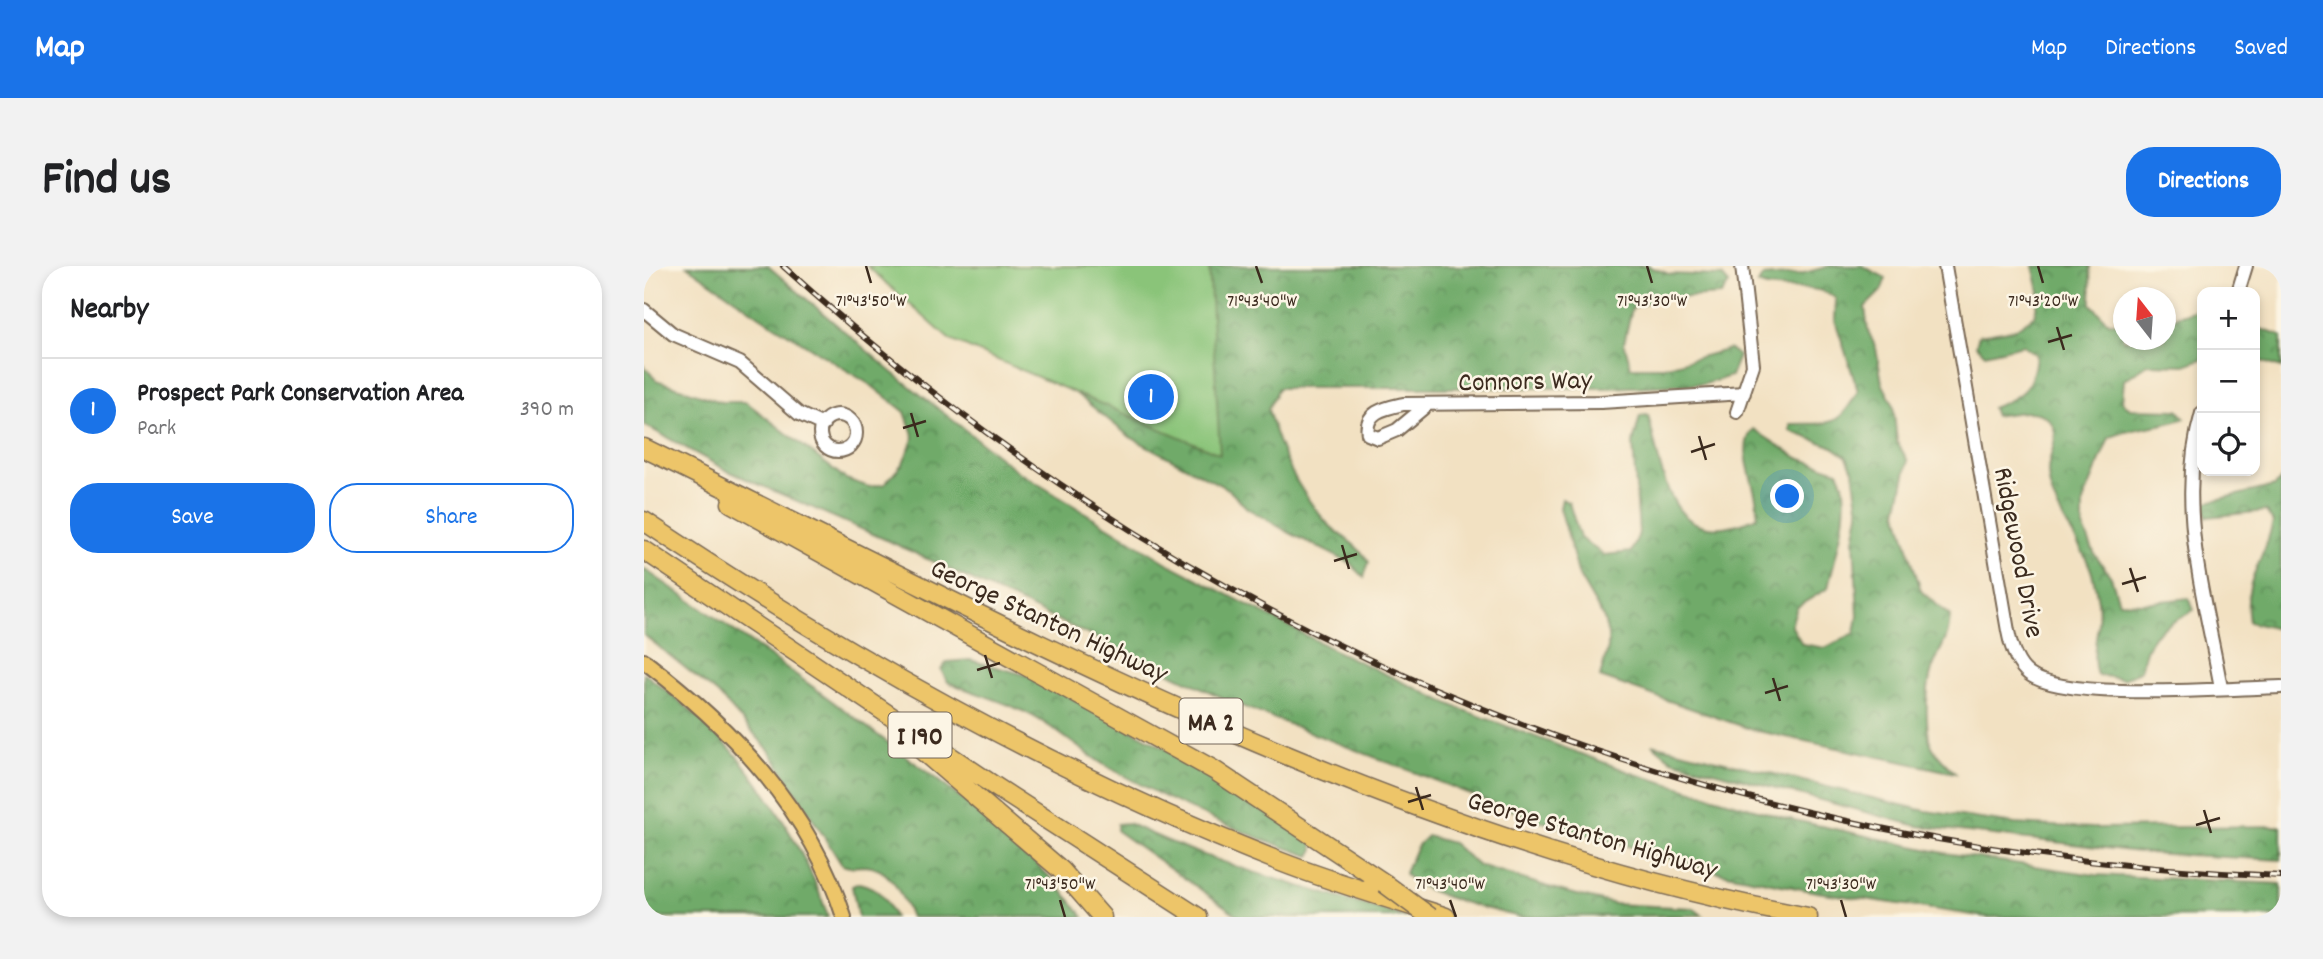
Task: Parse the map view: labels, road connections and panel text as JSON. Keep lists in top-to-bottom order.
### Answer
{
  "streets": {
    "highway": ["George Stanton Highway", "MA 2", "I 190"],
    "street": ["Connors Way", "Ridgewood Drive"]
  },
  "north": "top",
  "page": {
    "header": "Map",
    "nav": ["Map", "Directions", "Saved"],
    "title": "Find us",
    "buttons": [
      "Directions",
      ["Save", "Share"]
    ],
    "heading": "Nearby",
    "map_buttons": ["+", "−"],
    "list": [
      {
        "mark": "1",
        "name": "Prospect Park Conservation Area",
        "note": "Park",
        "value": "390 m"
      }
    ],
    "pins": "1"
  },
  "coordinates": [
    "71°43'50\"W",
    "71°43'40\"W",
    "71°43'30\"W",
    "71°43'20\"W"
  ]
}
